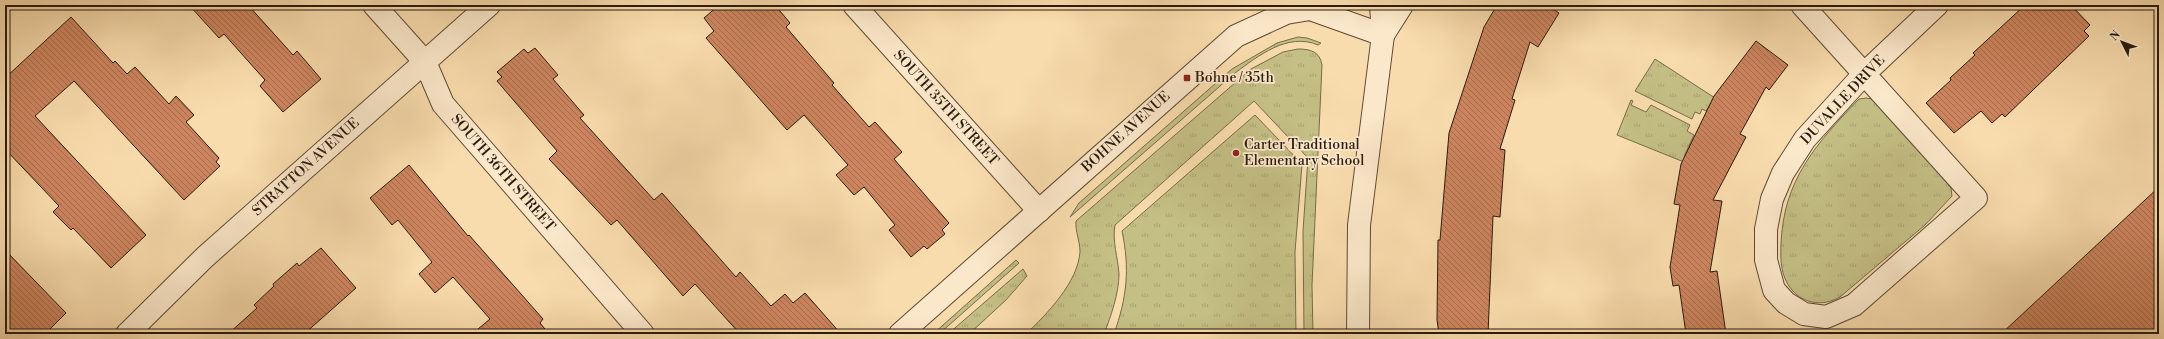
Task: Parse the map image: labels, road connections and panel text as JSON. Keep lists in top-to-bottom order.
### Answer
{
  "streets": {
    "street": [
      "DUVALLE DRIVE",
      "SOUTH 35TH STREET",
      "BOHNE AVENUE",
      "STRATTON AVENUE",
      "SOUTH 36TH STREET"
    ]
  },
  "crossings": [
    ["SOUTH 35TH STREET", "BOHNE AVENUE"],
    ["STRATTON AVENUE", "SOUTH 36TH STREET"]
  ],
  "places": {
    "transit": ["Bohne / 35th"],
    "other": ["Carter Traditional Elementary School"]
  },
  "north": "top left"
}
